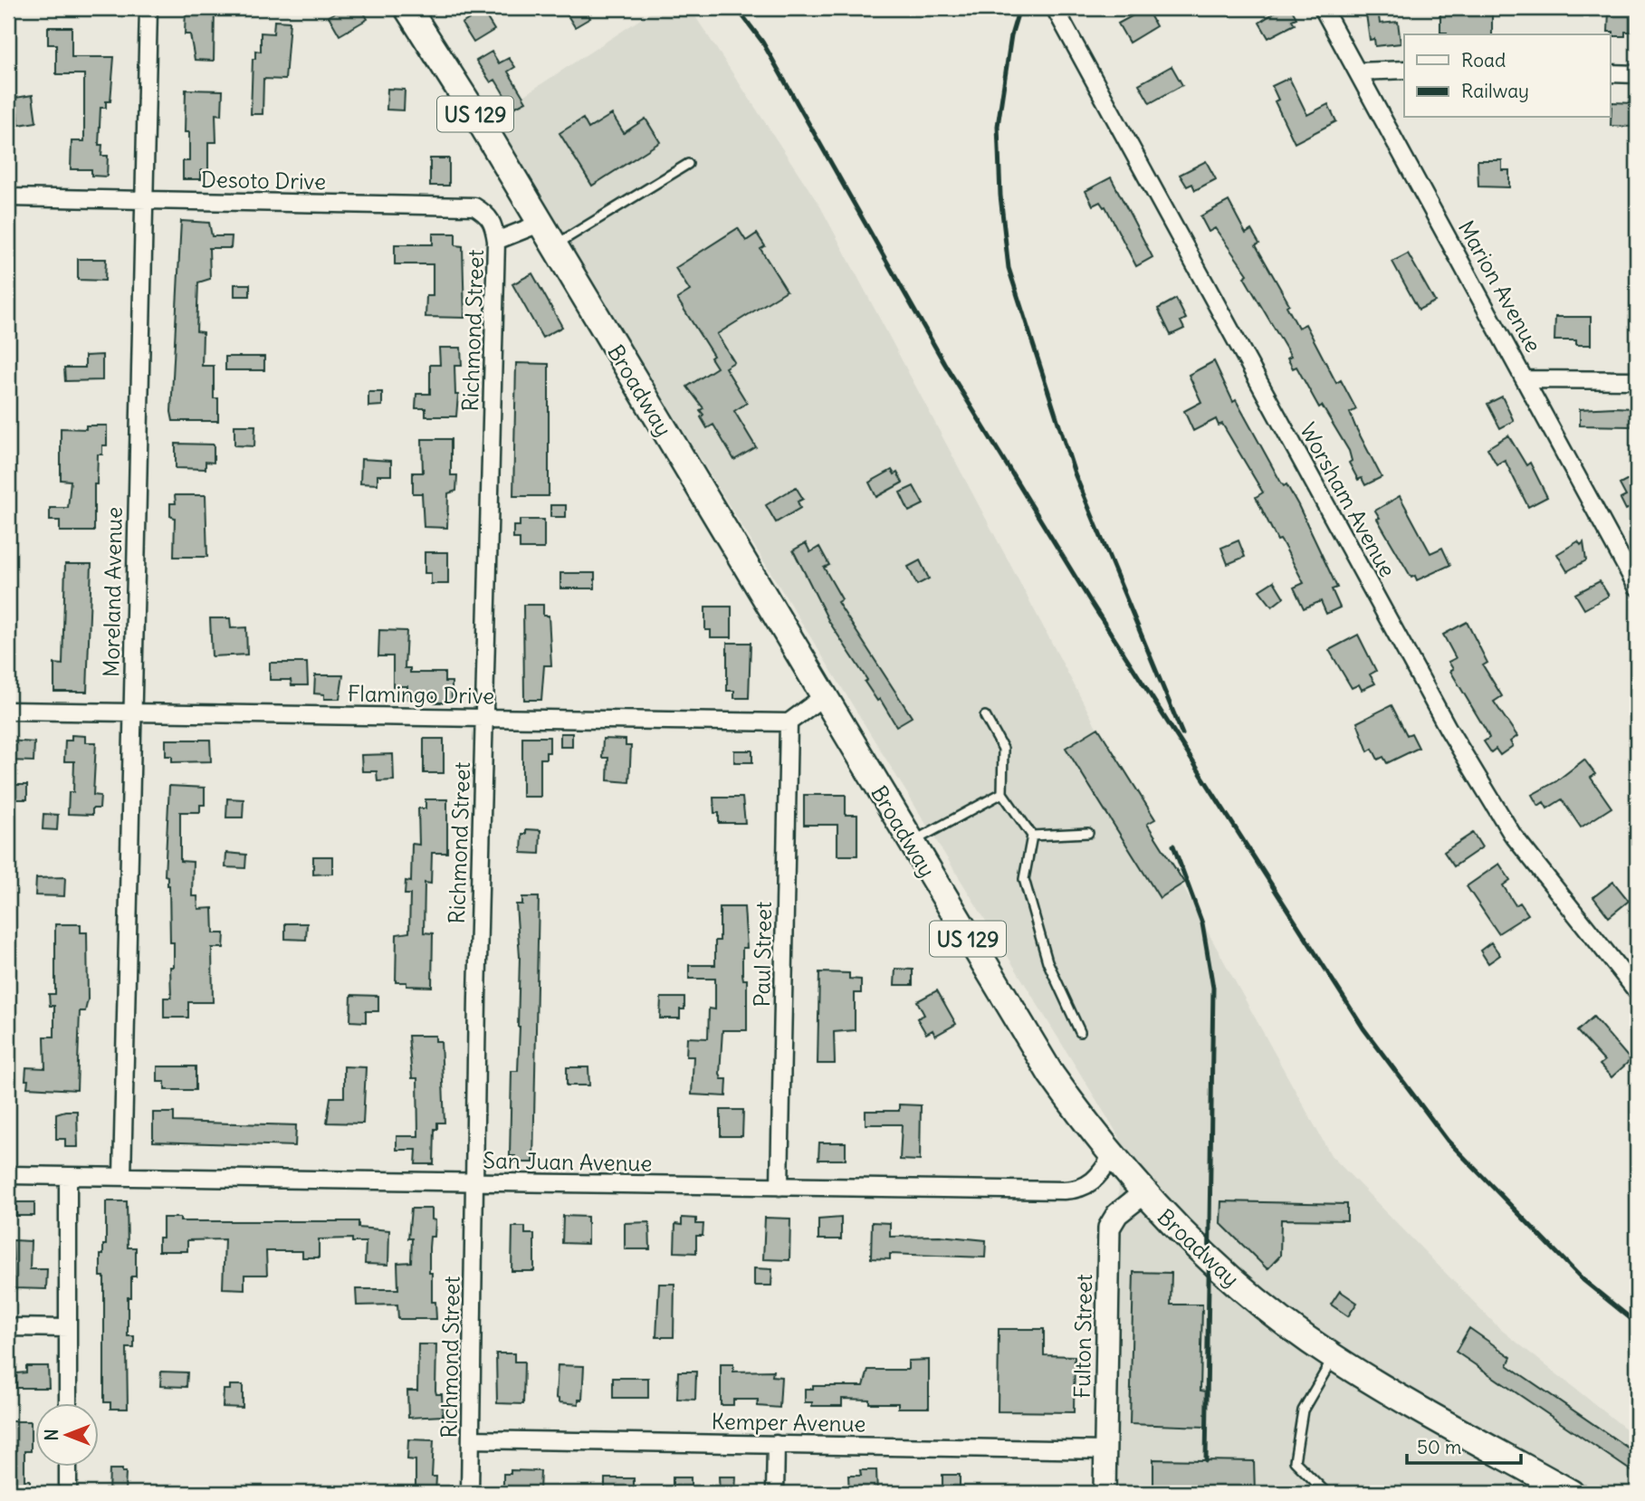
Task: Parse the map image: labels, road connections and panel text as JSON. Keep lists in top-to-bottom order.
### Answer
{
  "streets": {
    "main road": ["US 129", "Broadway"],
    "street": [
      "Desoto Drive",
      "Marion Avenue",
      "Richmond Street",
      "Worsham Avenue",
      "Moreland Avenue",
      "Flamingo Drive",
      "Paul Street",
      "San Juan Avenue",
      "Fulton Street",
      "Kemper Avenue"
    ]
  },
  "crossings": [
    ["Desoto Drive", "Richmond Street"],
    ["Desoto Drive", "Moreland Avenue"],
    ["Richmond Street", "Broadway"],
    ["Richmond Street", "Flamingo Drive"],
    ["Richmond Street", "San Juan Avenue"],
    ["Richmond Street", "Kemper Avenue"],
    ["Broadway", "San Juan Avenue"],
    ["Broadway", "Fulton Street"],
    ["Moreland Avenue", "Flamingo Drive"],
    ["Moreland Avenue", "San Juan Avenue"],
    ["Flamingo Drive", "Paul Street"],
    ["Paul Street", "San Juan Avenue"],
    ["Fulton Street", "Kemper Avenue"]
  ],
  "legend": ["Road", "Railway"],
  "scale_bar": "50 m",
  "north": "left"
}
